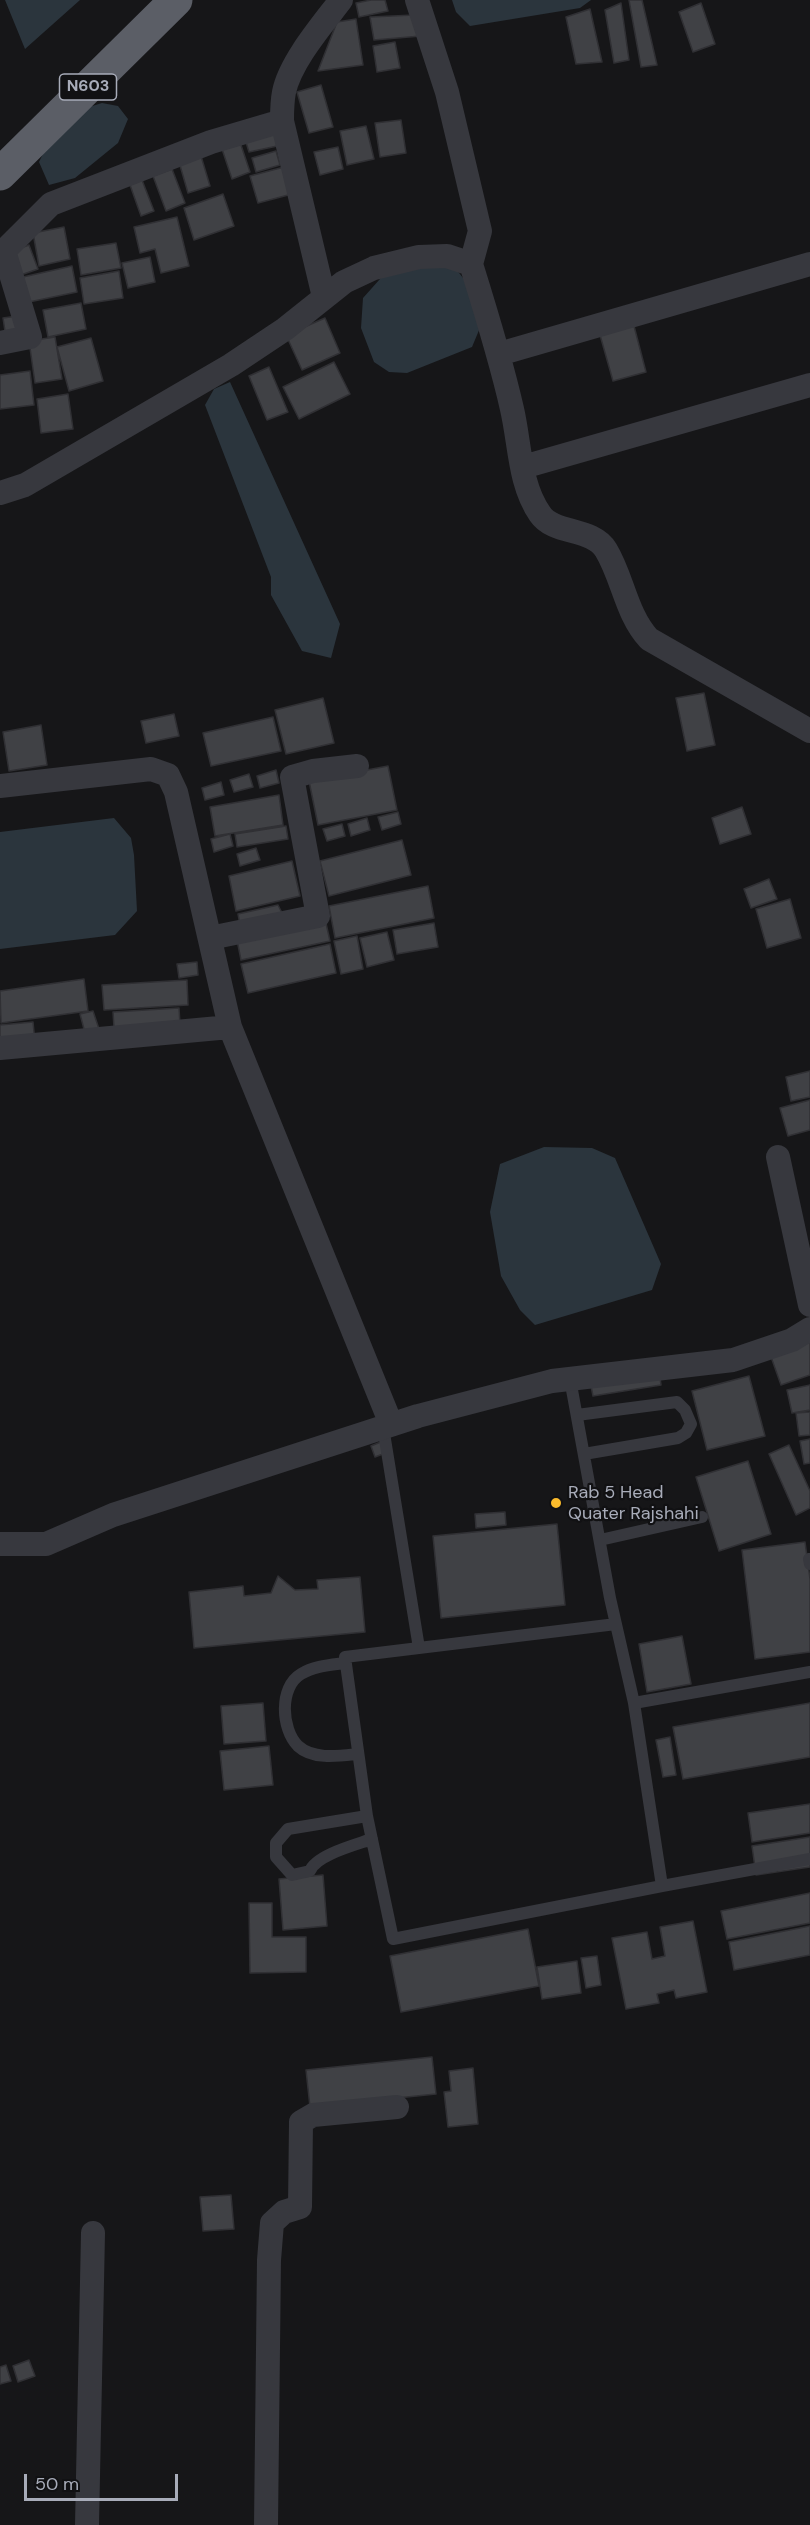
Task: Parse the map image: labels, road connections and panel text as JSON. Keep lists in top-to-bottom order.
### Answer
{
  "streets": {
    "highway": ["N603"]
  },
  "places": ["Rab 5 Head Quater Rajshahi"],
  "scale_bar": "50 m"
}
